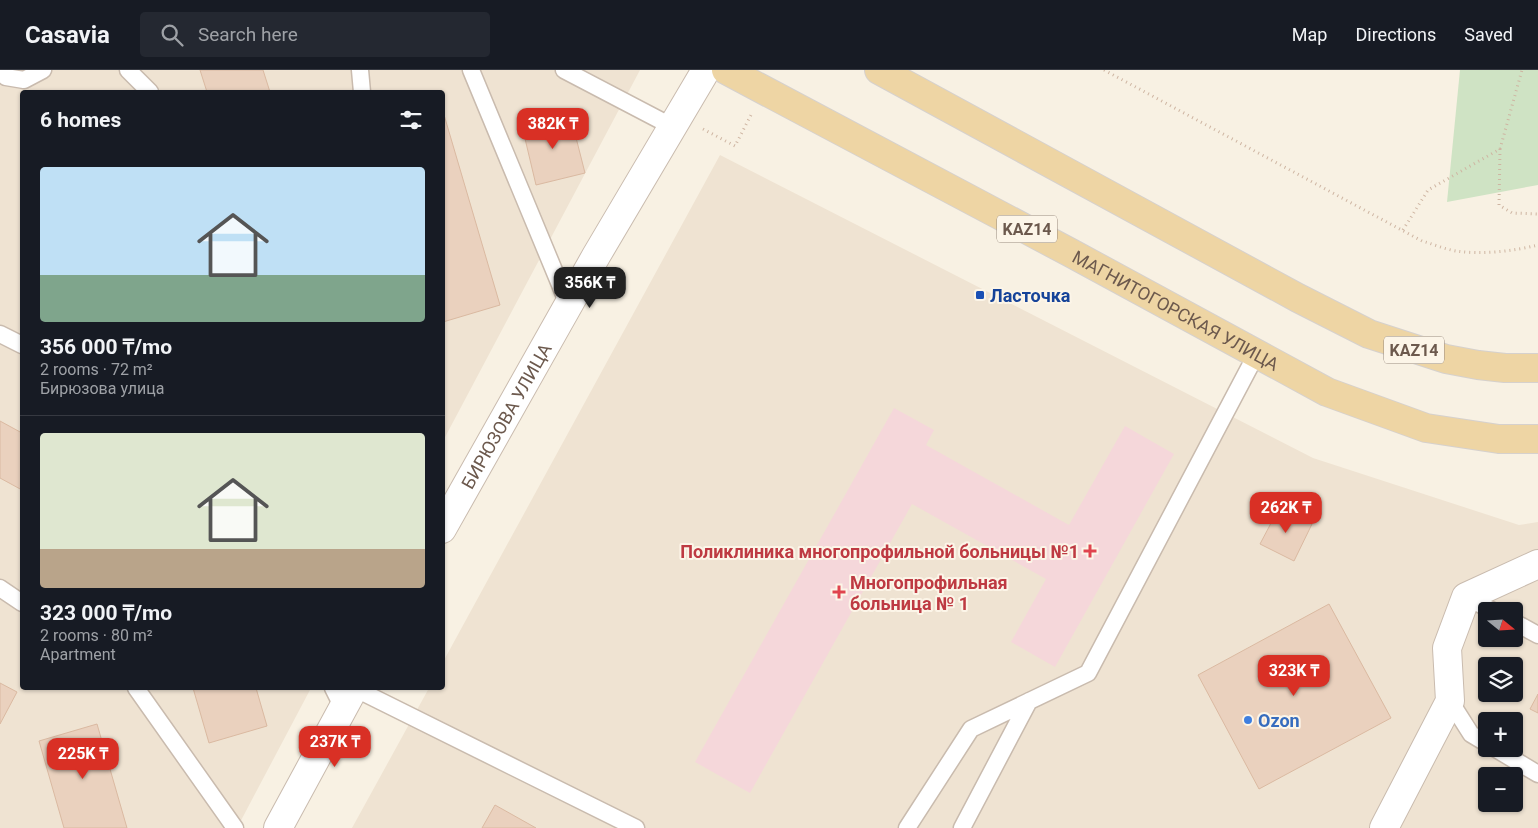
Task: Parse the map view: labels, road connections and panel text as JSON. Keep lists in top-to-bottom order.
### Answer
{
  "streets": {
    "main road": ["KAZ14", "МАГНИТОГОРСКАЯ УЛИЦА"],
    "street": ["БИРЮЗОВА УЛИЦА"]
  },
  "places": {
    "transit": ["Ласточка"],
    "health": ["Поликлиника многопрофильной больницы №1", "Многопрофильная больница № 1"],
    "other": ["Ozon"]
  },
  "north": "right",
  "page": {
    "header": "Casavia",
    "search": "Search here",
    "nav": ["Map", "Directions", "Saved"],
    "heading": "6 homes",
    "price": [
      "382K ₸",
      "356K ₸",
      "262K ₸",
      "323K ₸",
      "237K ₸",
      "225K ₸"
    ],
    "list": [
      {
        "name": "356 000 ₸/mo",
        "note": "2 rooms · 72 m² · Бирюзова улица"
      },
      {
        "name": "323 000 ₸/mo",
        "note": "2 rooms · 80 m² · Apartment"
      }
    ],
    "map_buttons": ["+", "−"]
  }
}
